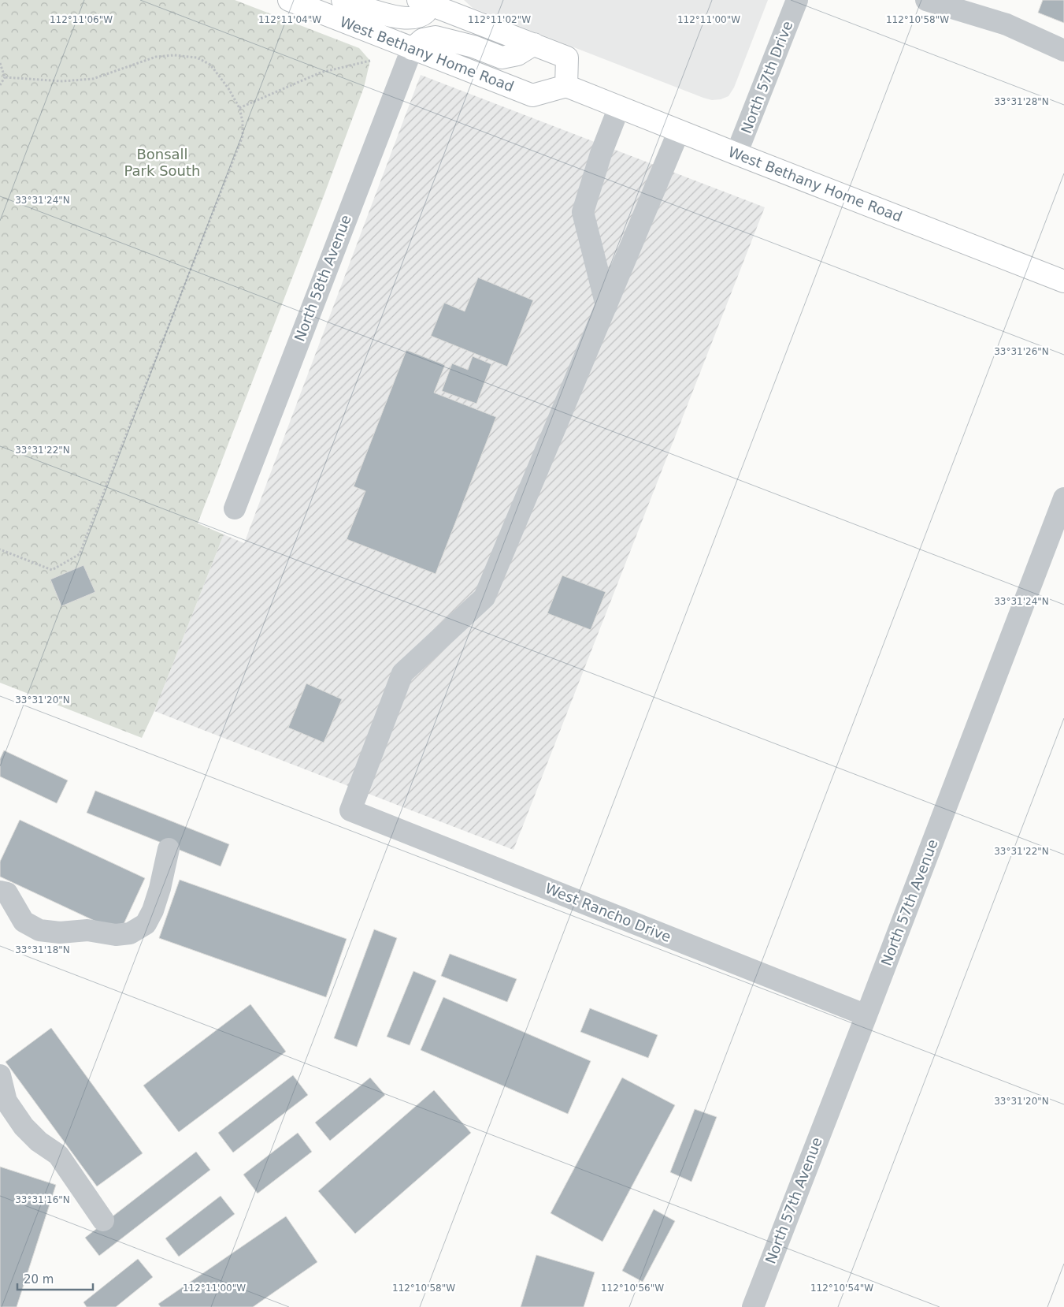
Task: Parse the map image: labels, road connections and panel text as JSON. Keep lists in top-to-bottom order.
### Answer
{
  "streets": {
    "main road": ["West Bethany Home Road"],
    "street": [
      "North 57th Drive",
      "North 58th Avenue",
      "North 57th Avenue",
      "West Rancho Drive"
    ]
  },
  "crossings": [
    ["West Bethany Home Road", "North 57th Drive"],
    ["West Bethany Home Road", "North 58th Avenue"],
    ["North 57th Avenue", "West Rancho Drive"]
  ],
  "parks": ["Bonsall Park South"],
  "scale_bar": "20 m",
  "coordinates": [
    "112°11'04\"W",
    "112°11'06\"W",
    "112°11'02\"W",
    "112°11'00\"W",
    "112°10'58\"W",
    "33°31'28\"N",
    "33°31'24\"N",
    "33°31'26\"N",
    "33°31'22\"N",
    "33°31'20\"N",
    "33°31'18\"N",
    "33°31'16\"N",
    "112°10'56\"W",
    "112°10'54\"W"
  ]
}
